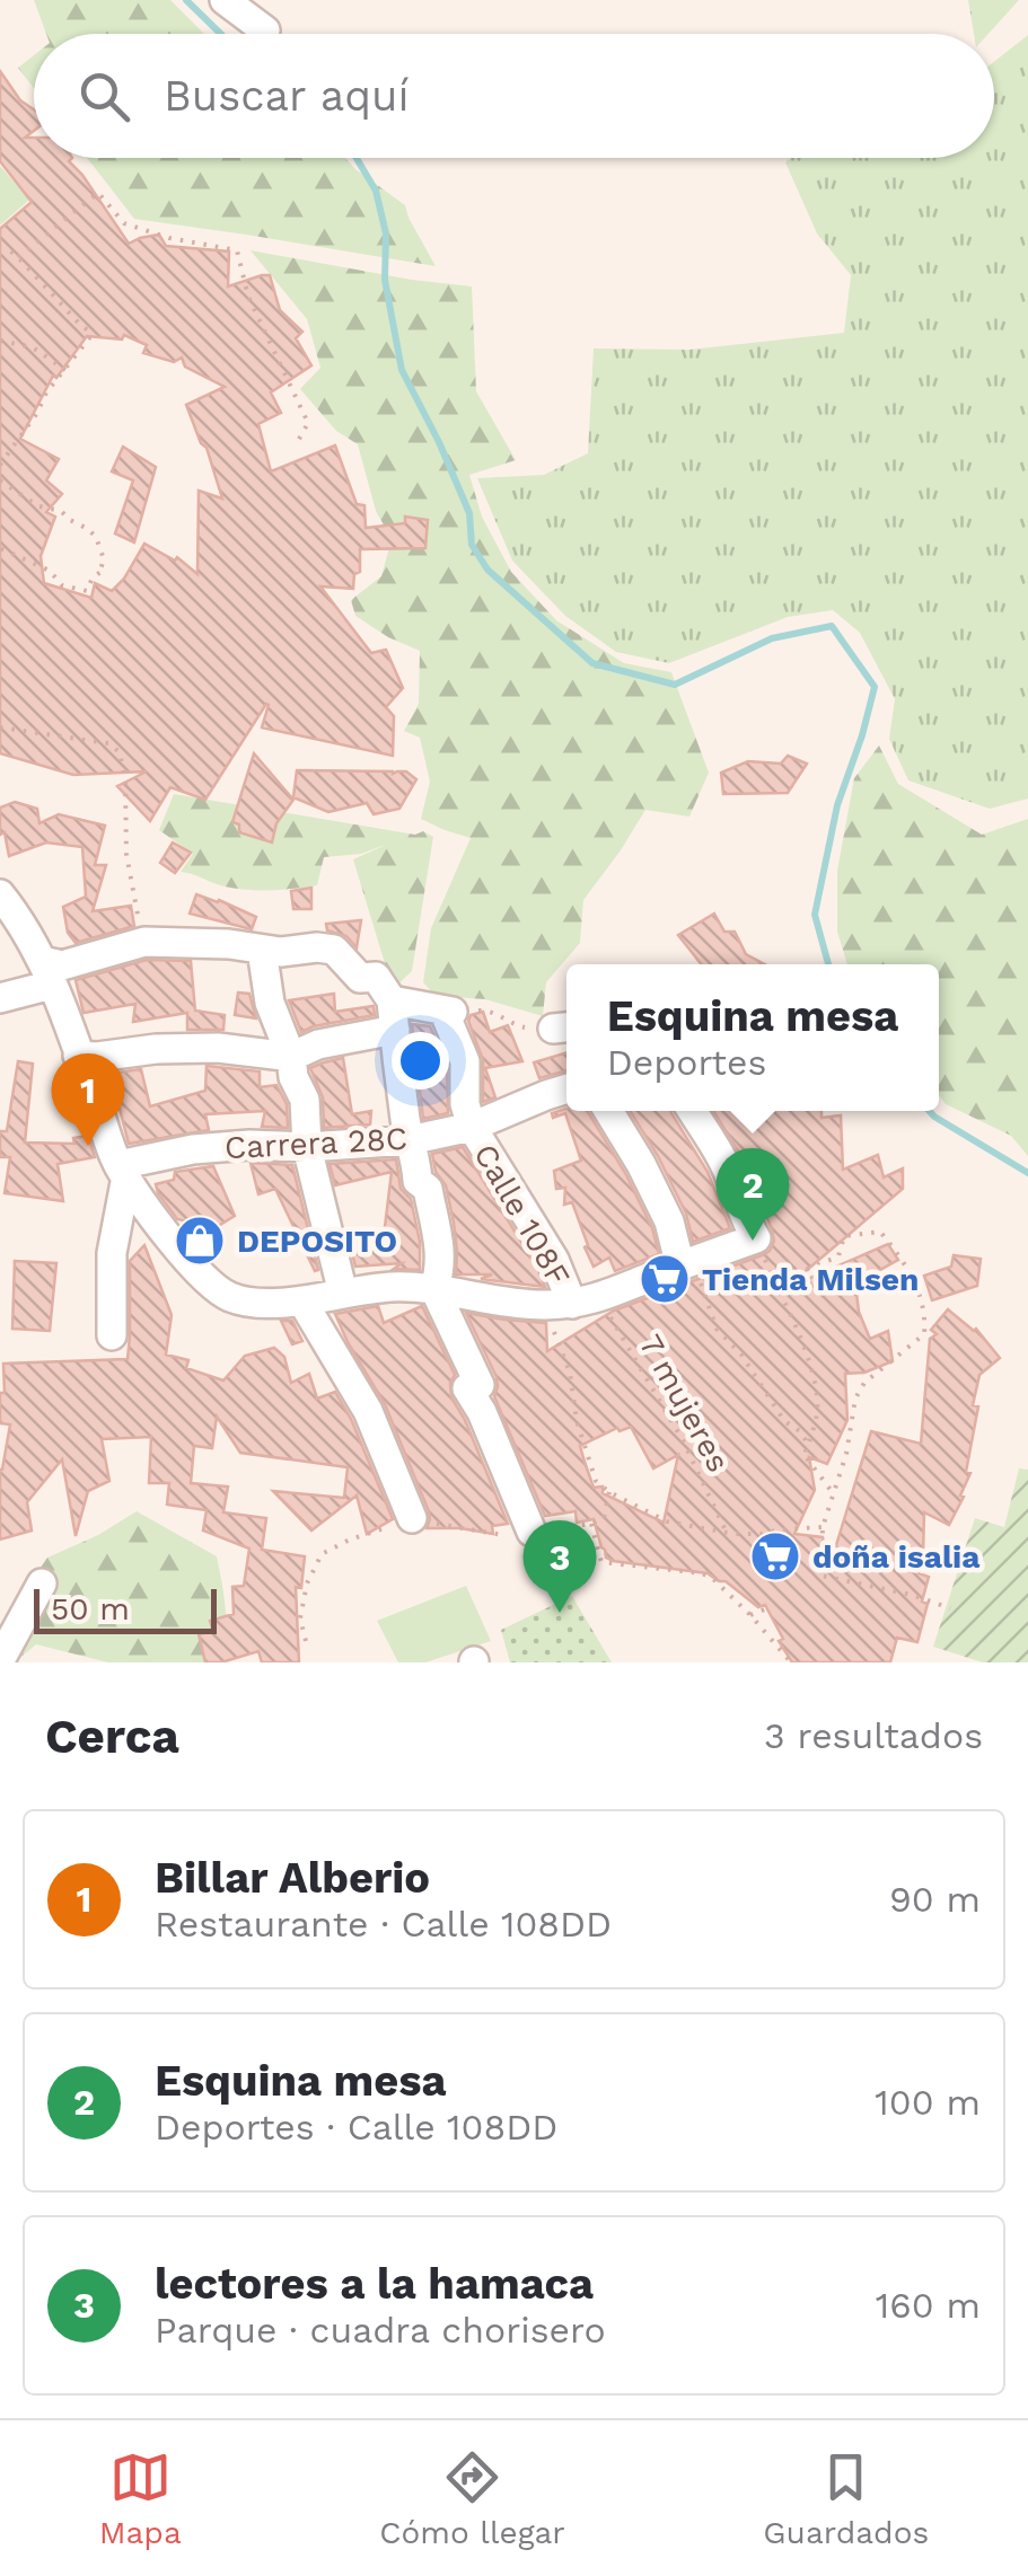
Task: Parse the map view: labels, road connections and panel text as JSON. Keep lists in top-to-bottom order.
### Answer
{
  "streets": {
    "street": ["Carrera 28C", "Calle 108F"],
    "path": ["7 mujeres"]
  },
  "crossings": [
    ["Carrera 28C", "Calle 108F"],
    ["Calle 108F", "7 mujeres"]
  ],
  "places": {
    "shop": ["DEPOSITO"],
    "supermarket": ["Tienda Milsen", "doña isalia"]
  },
  "scale_bar": "50 m",
  "page": {
    "search": "Buscar aquí",
    "popup": ["Esquina mesa", "Deportes"],
    "pins": ["1", "2", "3"],
    "scale": "50 m",
    "heading": ["Cerca", "3 resultados"],
    "list": [
      {
        "mark": "1",
        "name": "Billar Alberio",
        "note": "Restaurante · Calle 108DD",
        "value": "90 m"
      },
      {
        "mark": "2",
        "name": "Esquina mesa",
        "note": "Deportes · Calle 108DD",
        "value": "100 m"
      },
      {
        "mark": "3",
        "name": "lectores a la hamaca",
        "note": "Parque · cuadra chorisero",
        "value": "160 m"
      }
    ],
    "nav": ["Mapa", "Cómo llegar", "Guardados"]
  }
}
